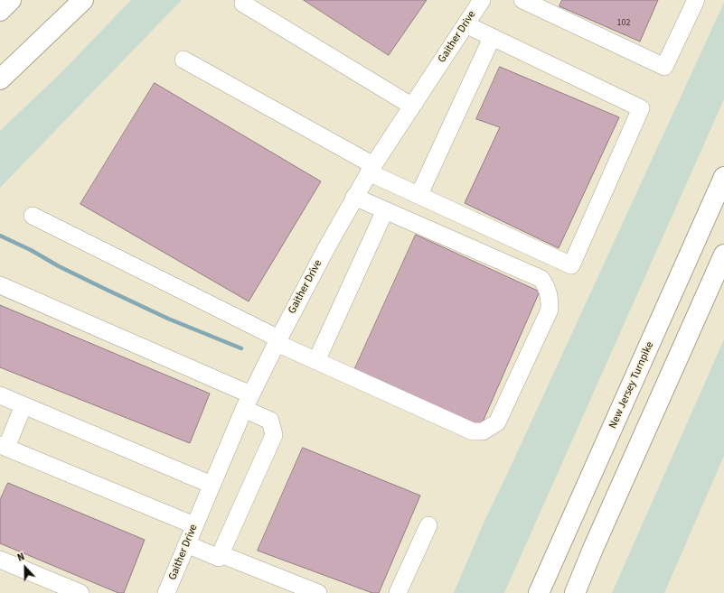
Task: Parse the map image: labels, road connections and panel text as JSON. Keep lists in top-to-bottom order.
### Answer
{
  "streets": {
    "highway": ["New Jersey Turnpike"],
    "street": ["Gaither Drive"]
  },
  "house_numbers": ["102"],
  "north": "top"
}
